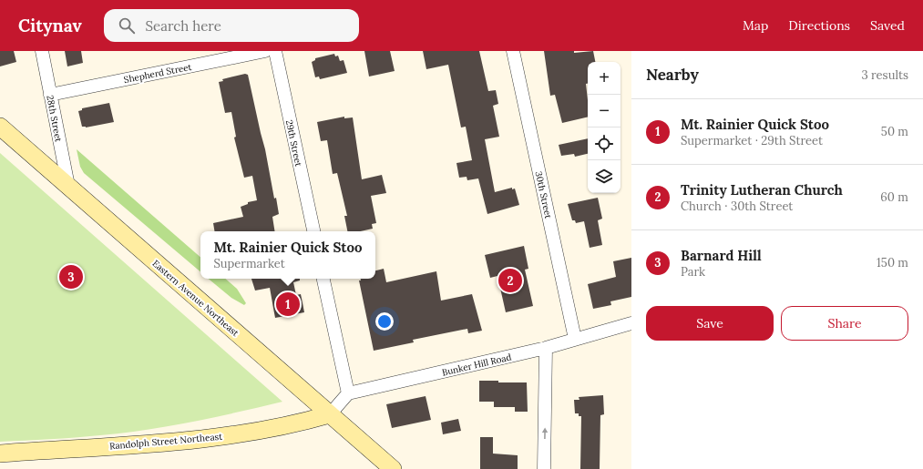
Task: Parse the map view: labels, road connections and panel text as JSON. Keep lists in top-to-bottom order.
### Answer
{
  "streets": {
    "main road": ["Eastern Avenue Northeast", "Randolph Street Northeast"],
    "street": [
      "Shepherd Street",
      "28th Street",
      "29th Street",
      "30th Street",
      "Bunker Hill Road"
    ]
  },
  "crossings": [
    ["Shepherd Street", "28th Street"],
    ["28th Street", "Eastern Avenue Northeast"],
    ["30th Street", "Bunker Hill Road"],
    ["Eastern Avenue Northeast", "Randolph Street Northeast"]
  ],
  "page": {
    "header": "Citynav",
    "search": "Search here",
    "nav": ["Map", "Directions", "Saved"],
    "heading": ["Nearby", "3 results"],
    "map_buttons": ["+", "−"],
    "list": [
      {
        "mark": "1",
        "name": "Mt. Rainier Quick Stoo",
        "note": "Supermarket · 29th Street",
        "value": "50 m"
      },
      {
        "mark": "2",
        "name": "Trinity Lutheran Church",
        "note": "Church · 30th Street",
        "value": "60 m"
      },
      {
        "mark": "3",
        "name": "Barnard Hill",
        "note": "Park",
        "value": "150 m"
      }
    ],
    "popup": ["Mt. Rainier Quick Stoo", "Supermarket"],
    "pins": ["3", "2", "1"],
    "buttons": ["Save", "Share"]
  }
}
